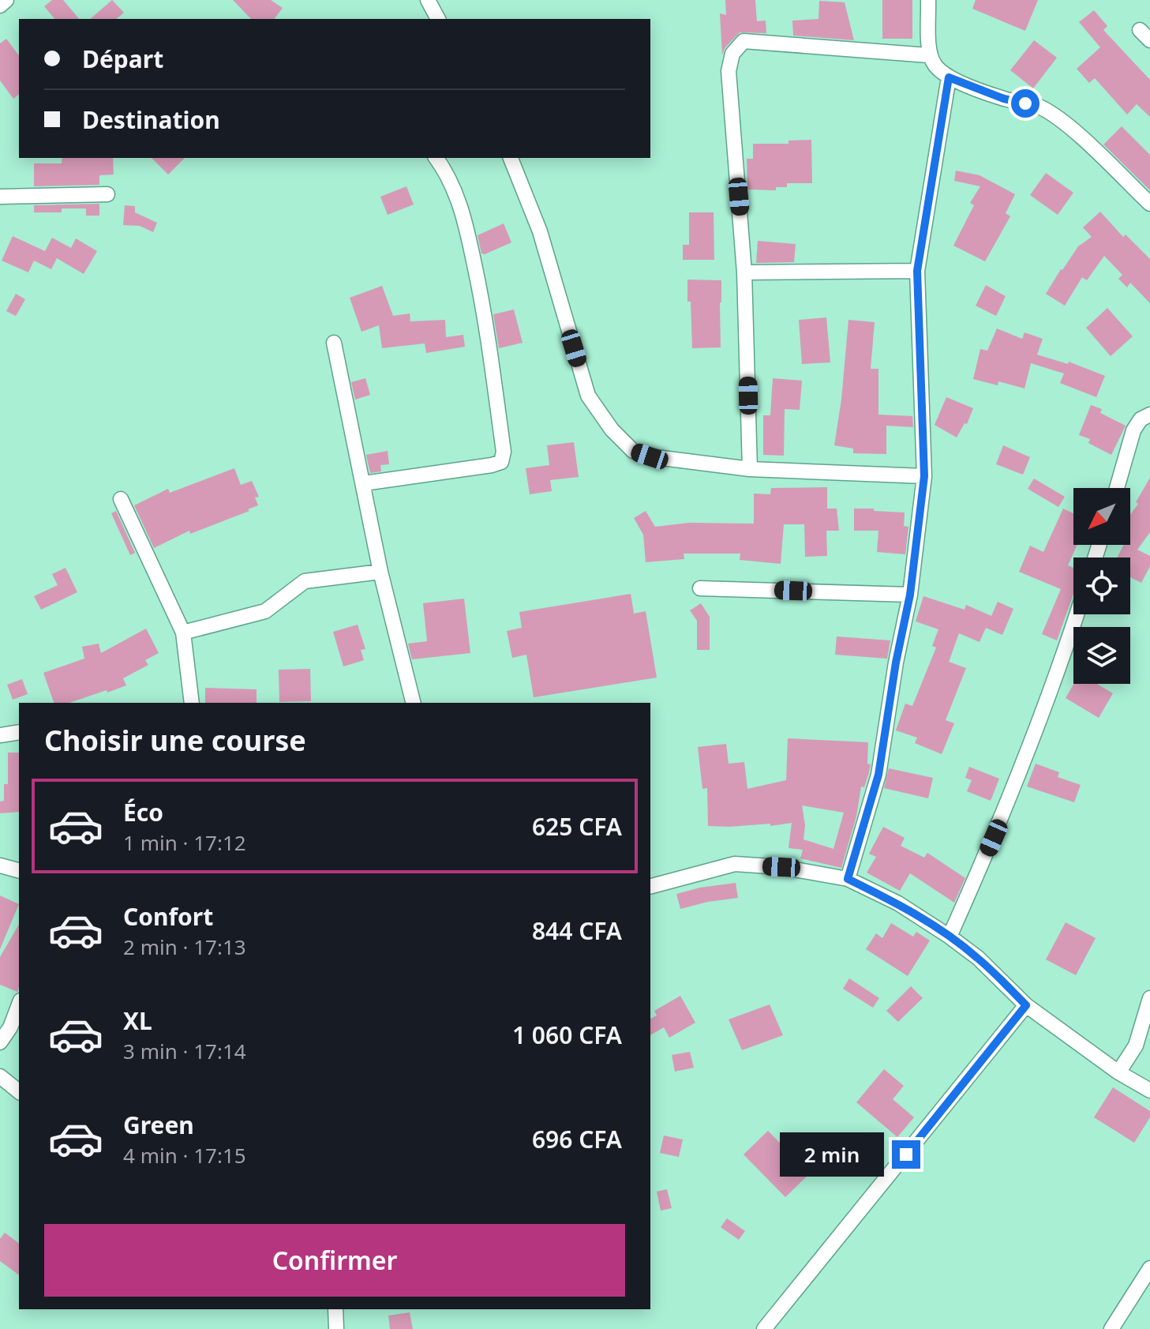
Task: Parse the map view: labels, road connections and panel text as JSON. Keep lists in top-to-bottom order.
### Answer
{
  "north": "bottom left",
  "page": {
    "banner": ["Départ", "Destination"],
    "heading": "Choisir une course",
    "list": [
      {
        "name": "Éco",
        "note": "1 min · 17:12",
        "value": "625 CFA"
      },
      {
        "name": "Confort",
        "note": "2 min · 17:13",
        "value": "844 CFA"
      },
      {
        "name": "XL",
        "note": "3 min · 17:14",
        "value": "1 060 CFA"
      },
      {
        "name": "Green",
        "note": "4 min · 17:15",
        "value": "696 CFA"
      }
    ],
    "bubble": "2 min",
    "buttons": "Confirmer"
  }
}
